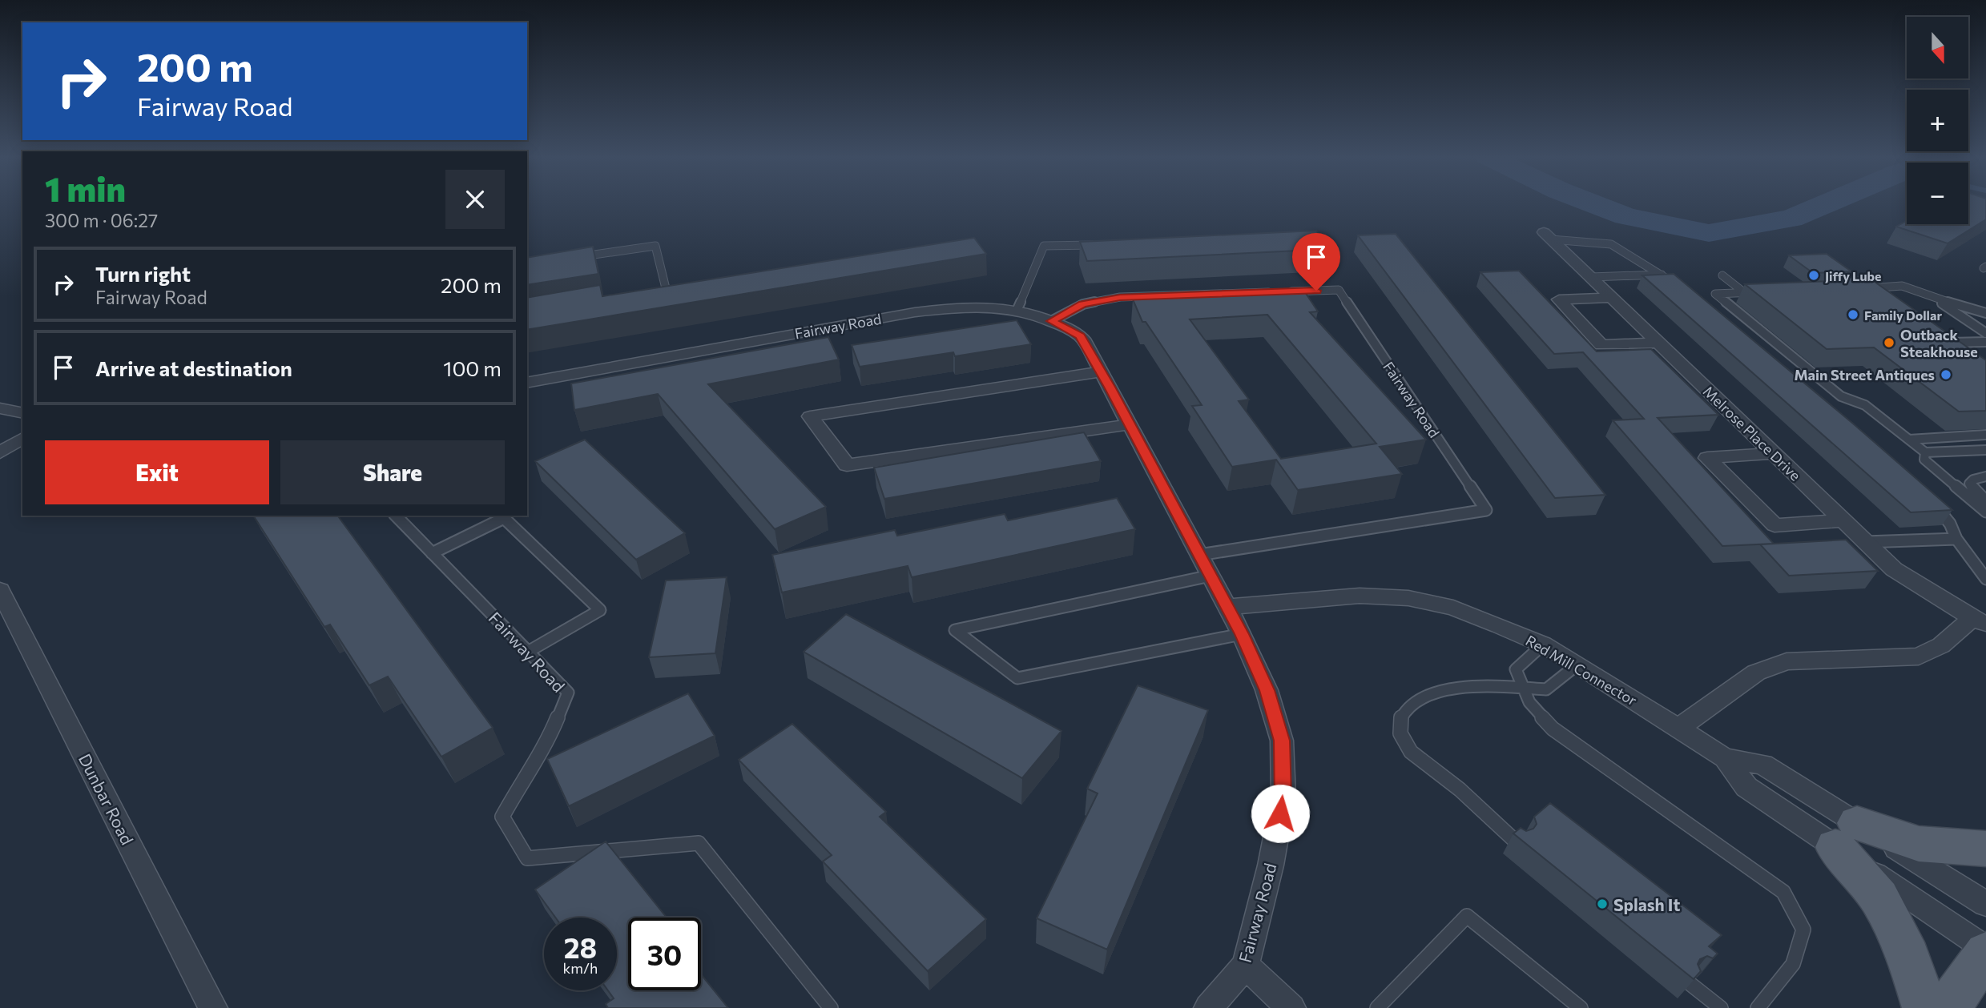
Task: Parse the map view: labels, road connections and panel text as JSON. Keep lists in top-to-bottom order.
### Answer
{
  "streets": {
    "street": [
      "Fairway Road",
      "Melrose Place Drive",
      "Red Mill Connector",
      "Dunbar Road"
    ]
  },
  "crossings": [
    ["Fairway Road", "Red Mill Connector"],
    ["Melrose Place Drive", "Red Mill Connector"]
  ],
  "places": [
    "Jiffy Lube",
    "Family Dollar",
    "Outback Steakhouse",
    "Main Street Antiques",
    "Splash It"
  ],
  "north": "bottom",
  "page": {
    "map_buttons": ["+", "−"],
    "turn": ["200 m", "Fairway Road"],
    "heading": ["1 min", "300 m · 06:27"],
    "list": [
      {
        "name": "Turn right",
        "note": "Fairway Road",
        "value": "200 m"
      },
      {
        "name": "Arrive at destination",
        "value": "100 m"
      }
    ],
    "buttons": ["Exit", "Share"],
    "speed": "28 km/h",
    "limit": "30"
  }
}
